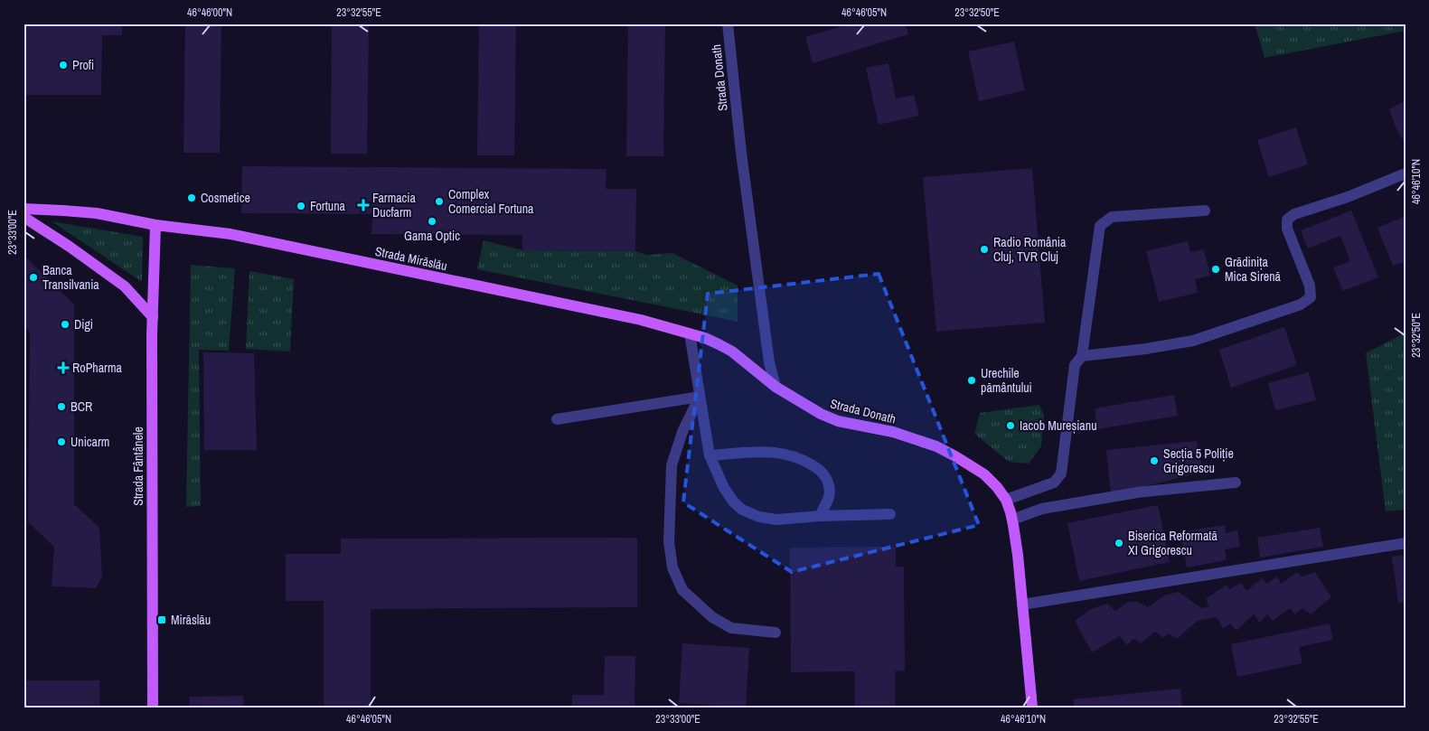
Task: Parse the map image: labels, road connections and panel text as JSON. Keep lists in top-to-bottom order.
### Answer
{
  "streets": {
    "main road": ["Strada Donath", "Strada Mirăslău", "Strada Fântânele"]
  },
  "crossings": [
    ["Strada Donath", "Strada Mirăslău"],
    ["Strada Mirăslău", "Strada Fântânele"]
  ],
  "places": {
    "other": [
      "Profi",
      "Cosmetice",
      "Complex Comercial Fortuna",
      "Fortuna",
      "Gama Optic",
      "Radio România Cluj, TVR Cluj",
      "Grădinița Mica Sirenă",
      "Banca Transilvania",
      "Digi",
      "Urechile pământului",
      "BCR",
      "Iacob Mureșianu",
      "Unicarm",
      "Secția 5 Poliție Grigorescu",
      "Biserica Reformată XI Grigorescu"
    ],
    "health": ["Farmacia Ducfarm", "RoPharma"],
    "transit": ["Mirăslău"]
  },
  "coordinates": [
    "46°46'00\"N",
    "23°32'55\"E",
    "46°46'05\"N",
    "23°32'50\"E",
    "46°46'10\"N",
    "23°33'00\"E"
  ]
}
